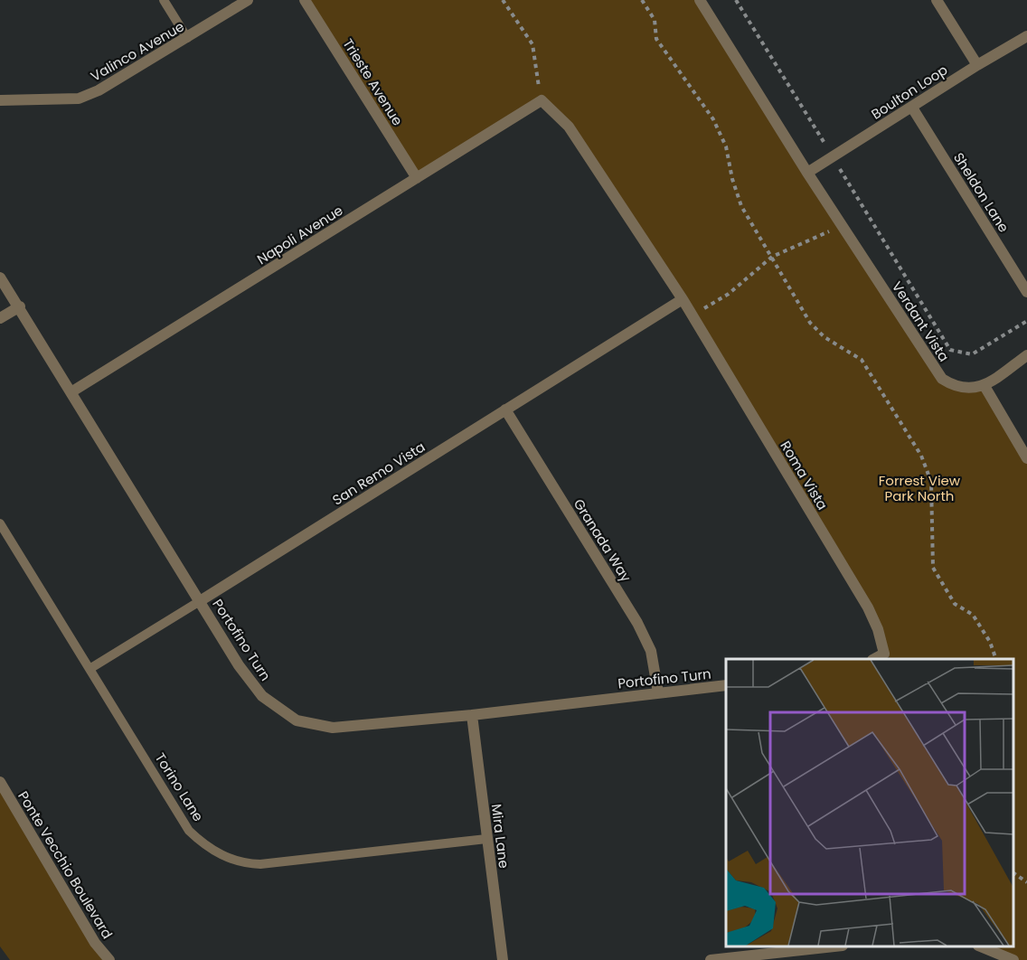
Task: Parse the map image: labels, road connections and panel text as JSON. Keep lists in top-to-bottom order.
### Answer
{
  "streets": {
    "street": [
      "Valinco Avenue",
      "Trieste Avenue",
      "Boulton Loop",
      "Sheldon Lane",
      "Napoli Avenue",
      "Verdant Vista",
      "San Remo Vista",
      "Roma Vista",
      "Granada Way",
      "Portofino Turn",
      "Mira Lane",
      "Ponte Vecchio Boulevard"
    ],
    "lane": ["Torino Lane"]
  },
  "crossings": [
    ["Trieste Avenue", "Napoli Avenue"],
    ["Boulton Loop", "Sheldon Lane"],
    ["Boulton Loop", "Verdant Vista"],
    ["Napoli Avenue", "Roma Vista"],
    ["Napoli Avenue", "Portofino Turn"],
    ["San Remo Vista", "Roma Vista"],
    ["San Remo Vista", "Granada Way"],
    ["San Remo Vista", "Portofino Turn"],
    ["San Remo Vista", "Torino Lane"],
    ["Granada Way", "Portofino Turn"],
    ["Portofino Turn", "Mira Lane"],
    ["Torino Lane", "Mira Lane"]
  ],
  "parks": ["Forrest View Park North"]
}
